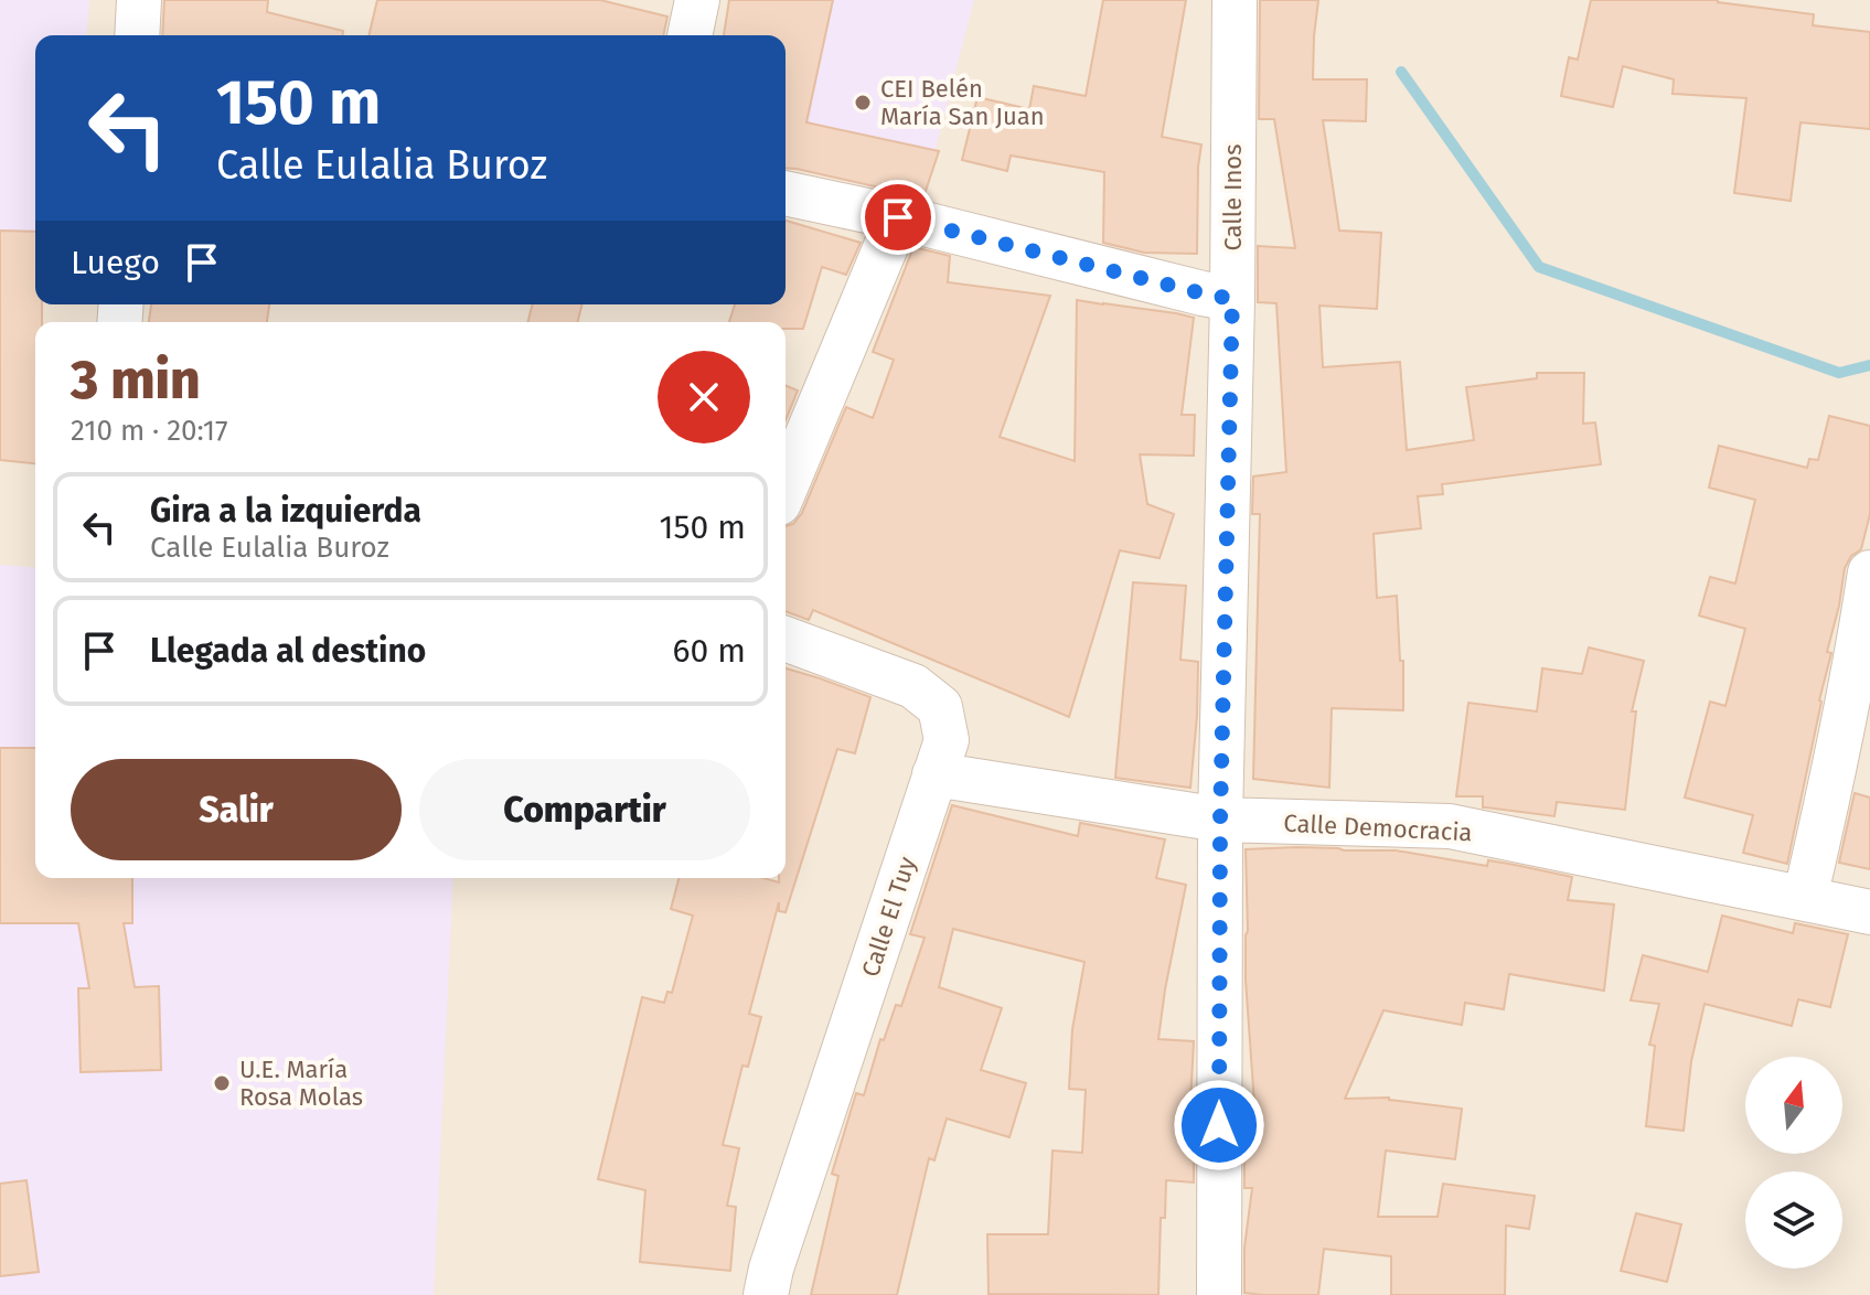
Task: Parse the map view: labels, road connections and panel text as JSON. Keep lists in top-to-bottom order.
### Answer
{
  "streets": {
    "street": ["Calle Inos", "Calle Democracia", "Calle El Tuy"]
  },
  "crossings": [
    ["Calle Inos", "Calle Democracia"],
    ["Calle Democracia", "Calle El Tuy"]
  ],
  "places": ["CEI Belén María San Juan", "U.E. María Rosa Molas"],
  "north": "top",
  "page": {
    "turn": ["150 m", "Calle Eulalia Buroz"],
    "then": "Luego",
    "heading": ["3 min", "210 m · 20:17"],
    "list": [
      {
        "name": "Gira a la izquierda",
        "note": "Calle Eulalia Buroz",
        "value": "150 m"
      },
      {
        "name": "Llegada al destino",
        "value": "60 m"
      }
    ],
    "buttons": ["Salir", "Compartir"]
  }
}
